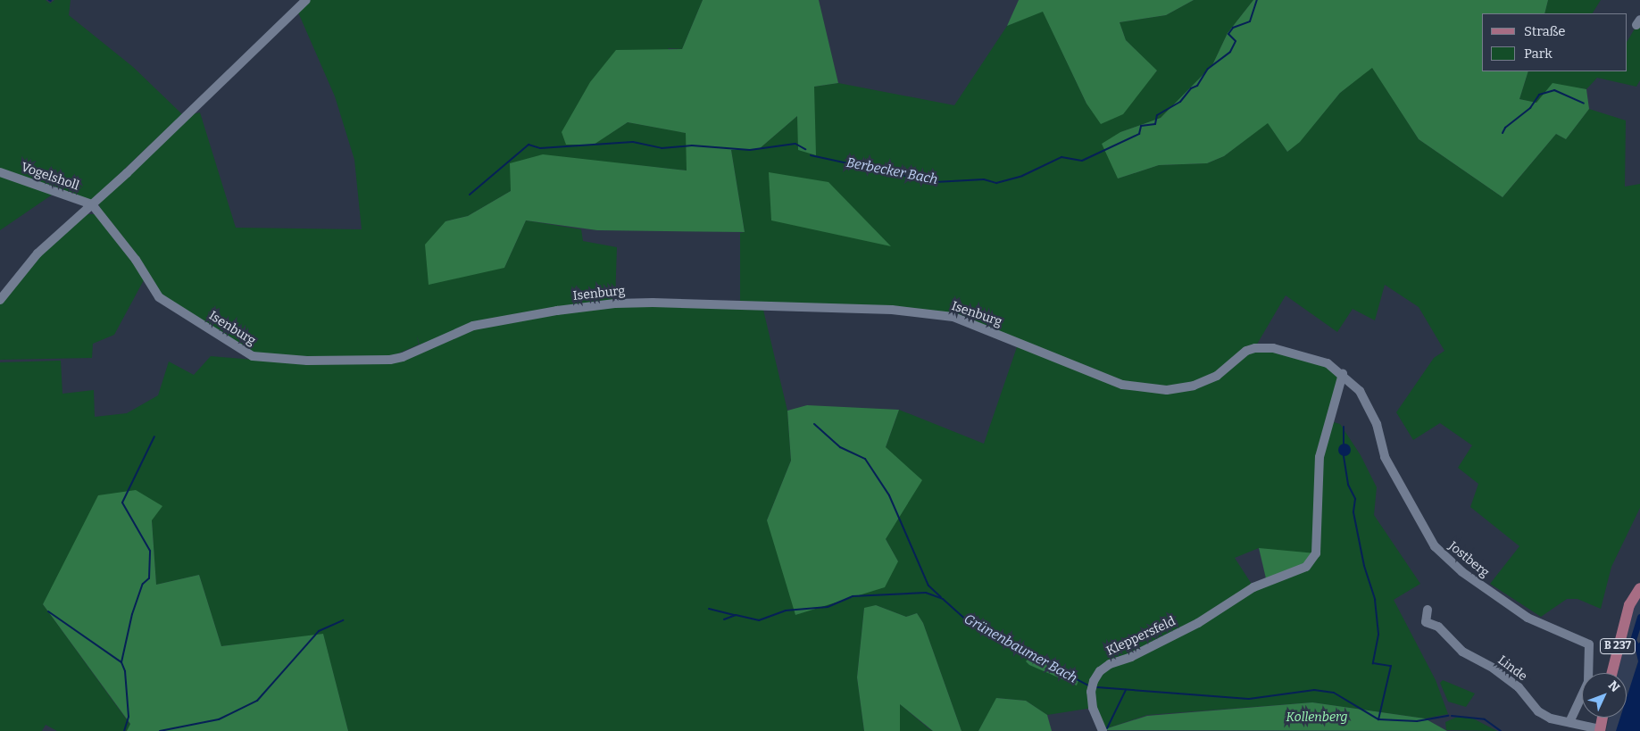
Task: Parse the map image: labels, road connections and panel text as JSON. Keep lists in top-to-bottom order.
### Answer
{
  "streets": {
    "main road": ["B 237"],
    "street": [
      "Vogelsholl",
      "Isenburg",
      "Jostberg",
      "Kleppersfeld",
      "Linde"
    ]
  },
  "crossings": [
    ["Vogelsholl", "Isenburg"],
    ["Isenburg", "Jostberg"],
    ["Jostberg", "Kleppersfeld"],
    ["Jostberg", "Linde"]
  ],
  "water": ["Berbecker Bach", "Grünenbaumer Bach"],
  "parks": ["Kollenberg"],
  "legend": ["Straße", "Park"],
  "north": "top right"
}
